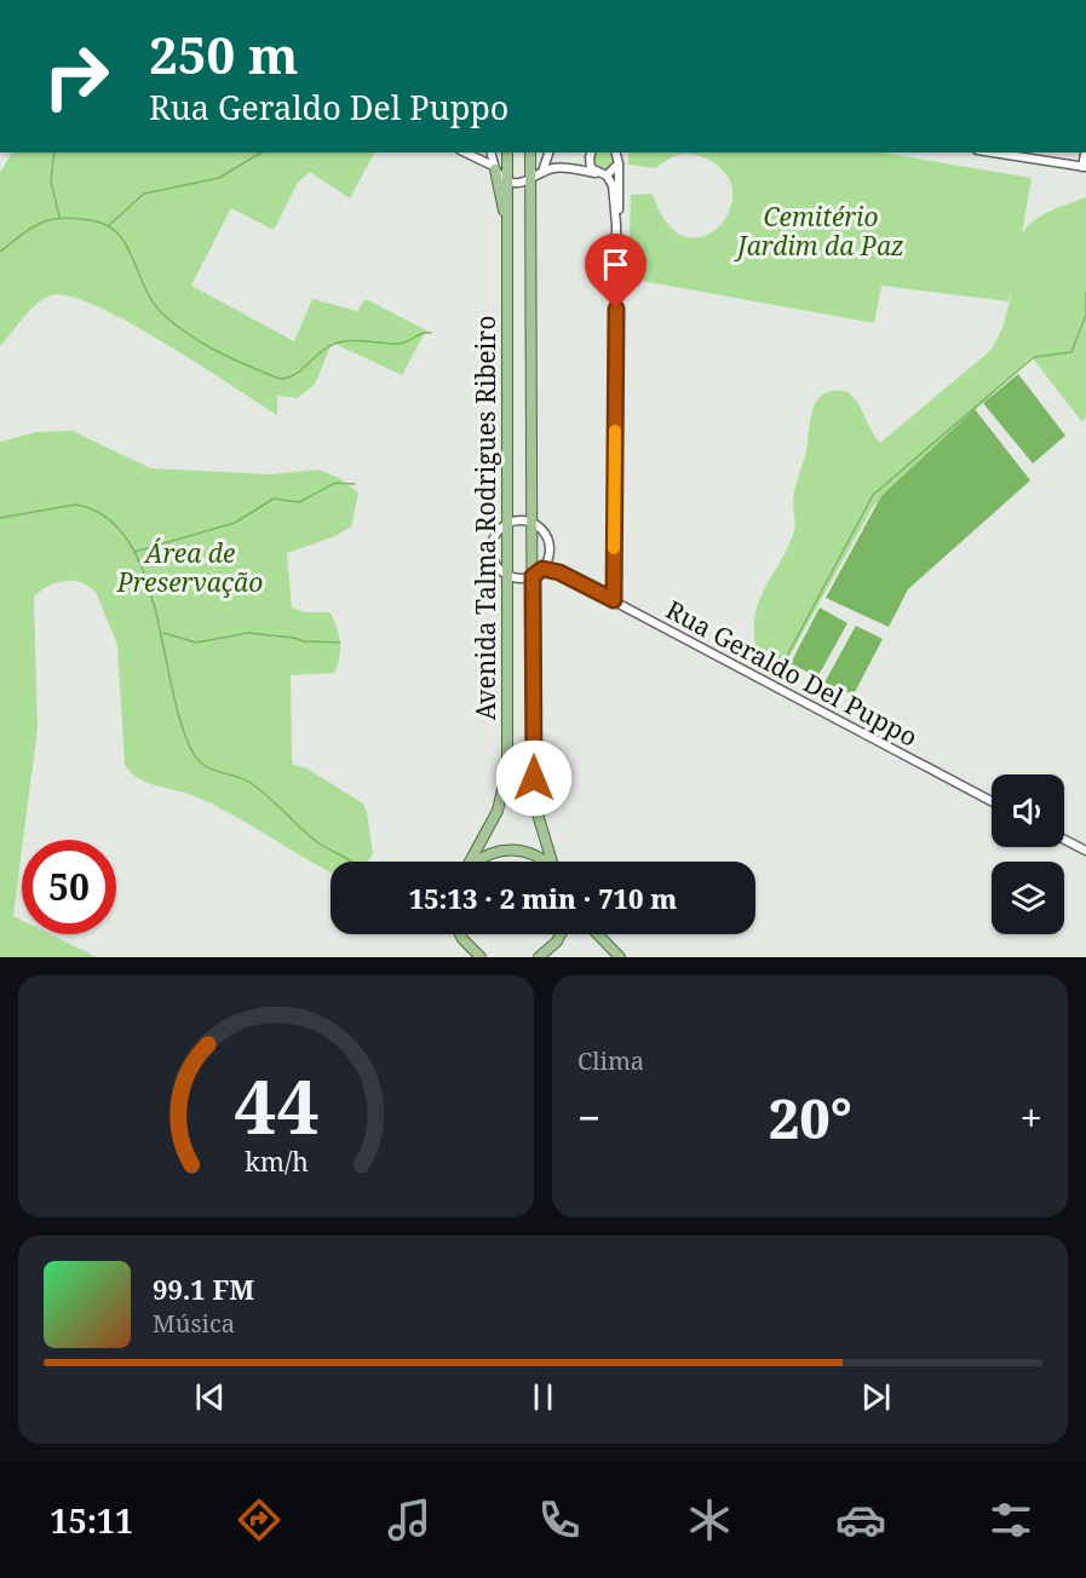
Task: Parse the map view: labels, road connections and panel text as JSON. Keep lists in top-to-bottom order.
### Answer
{
  "streets": {
    "main road": ["Avenida Talma Rodrigues Ribeiro"],
    "street": ["Rua Geraldo Del Puppo"]
  },
  "crossings": [
    ["Avenida Talma Rodrigues Ribeiro", "Rua Geraldo Del Puppo"]
  ],
  "parks": ["Cemitério Jardim da Paz", "Área de Preservação"],
  "page": {
    "turn": ["250 m", "Rua Geraldo Del Puppo"],
    "limit": "50",
    "trip": "15:13 · 2 min · 710 m",
    "tile": "Clima",
    "heat": ["−", "20°", "+"],
    "song": ["99.1 FM", "Música"],
    "tabs": "15:11",
    "gauge": ["44", "km/h"]
  }
}
